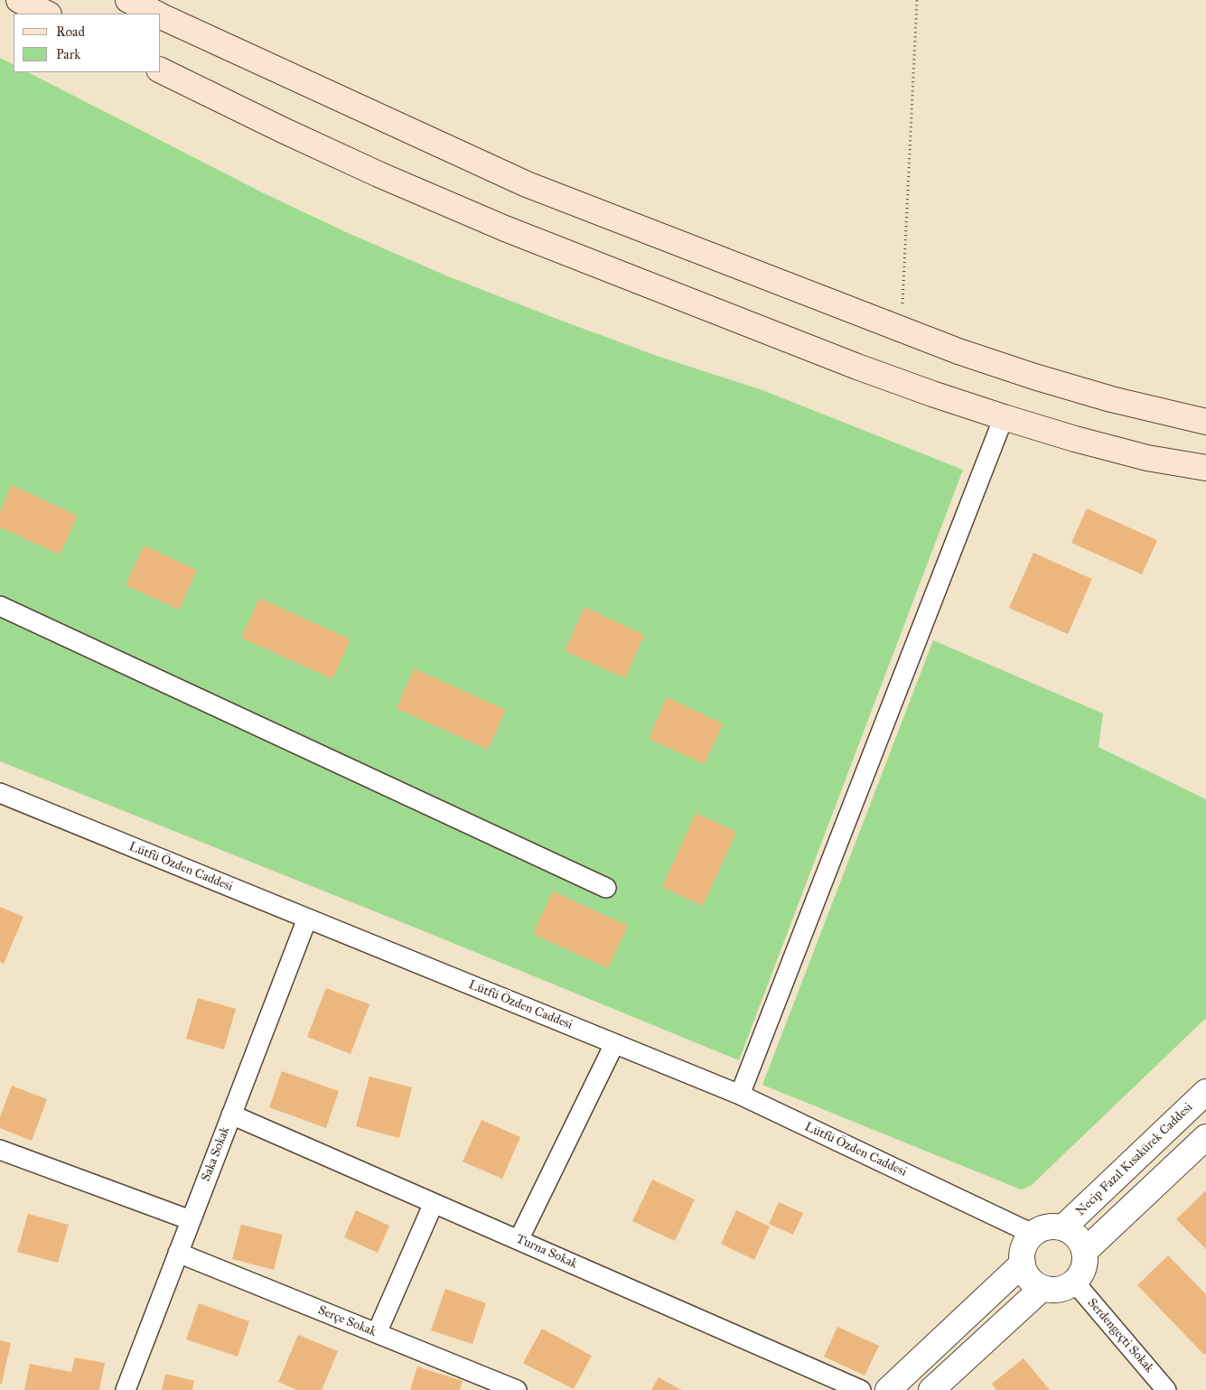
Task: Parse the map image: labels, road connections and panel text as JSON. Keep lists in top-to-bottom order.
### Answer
{
  "streets": {
    "street": [
      "Lütfü Özden Caddesi",
      "Saka Sokak",
      "Necip Fazıl Kısakürek Caddesi",
      "Turna Sokak",
      "Serçe Sokak",
      "Serdengeçti Sokak"
    ]
  },
  "crossings": [
    ["Lütfü Özden Caddesi", "Saka Sokak"],
    ["Lütfü Özden Caddesi", "Necip Fazıl Kısakürek Caddesi"],
    ["Lütfü Özden Caddesi", "Serdengeçti Sokak"],
    ["Saka Sokak", "Turna Sokak"],
    ["Saka Sokak", "Serçe Sokak"],
    ["Necip Fazıl Kısakürek Caddesi", "Serdengeçti Sokak"]
  ],
  "legend": ["Road", "Park"]
}
